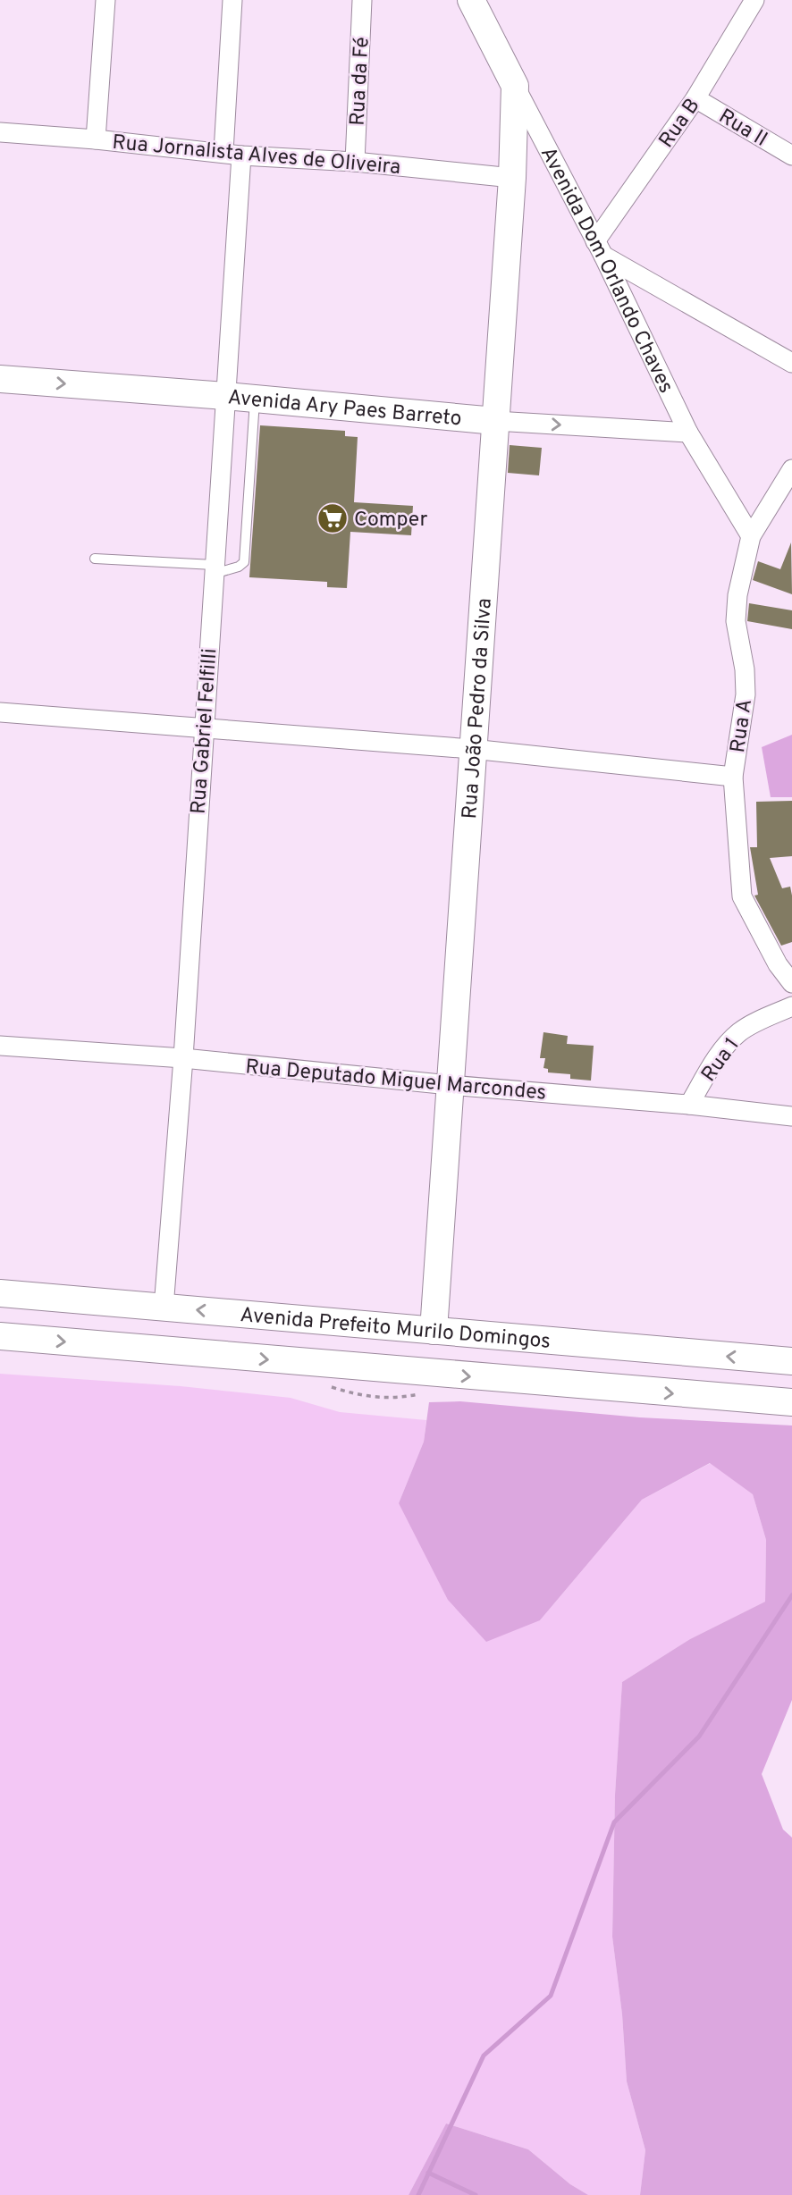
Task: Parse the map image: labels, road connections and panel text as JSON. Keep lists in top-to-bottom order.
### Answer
{
  "streets": {
    "street": [
      "Rua da Fé",
      "Rua B",
      "Rua II",
      "Rua Jornalista Alves de Oliveira",
      "Avenida Dom Orlando Chaves",
      "Avenida Ary Paes Barreto",
      "Rua João Pedro da Silva",
      "Rua A",
      "Rua Gabriel Felfilli",
      "Rua 1",
      "Rua Deputado Miguel Marcondes",
      "Avenida Prefeito Murilo Domingos"
    ]
  },
  "crossings": [
    ["Rua da Fé", "Rua Jornalista Alves de Oliveira"],
    ["Rua B", "Rua II"],
    ["Rua B", "Avenida Dom Orlando Chaves"],
    ["Rua Jornalista Alves de Oliveira", "Rua João Pedro da Silva"],
    ["Rua Jornalista Alves de Oliveira", "Rua Gabriel Felfilli"],
    ["Avenida Dom Orlando Chaves", "Avenida Ary Paes Barreto"],
    ["Avenida Dom Orlando Chaves", "Rua João Pedro da Silva"],
    ["Avenida Dom Orlando Chaves", "Rua A"],
    ["Avenida Ary Paes Barreto", "Rua João Pedro da Silva"],
    ["Avenida Ary Paes Barreto", "Rua Gabriel Felfilli"],
    ["Rua João Pedro da Silva", "Rua Deputado Miguel Marcondes"],
    ["Rua João Pedro da Silva", "Avenida Prefeito Murilo Domingos"],
    ["Rua Gabriel Felfilli", "Rua Deputado Miguel Marcondes"],
    ["Rua Gabriel Felfilli", "Avenida Prefeito Murilo Domingos"],
    ["Rua 1", "Rua Deputado Miguel Marcondes"]
  ],
  "one_way": ["Avenida Ary Paes Barreto"],
  "places": {
    "supermarket": ["Comper"]
  }
}
